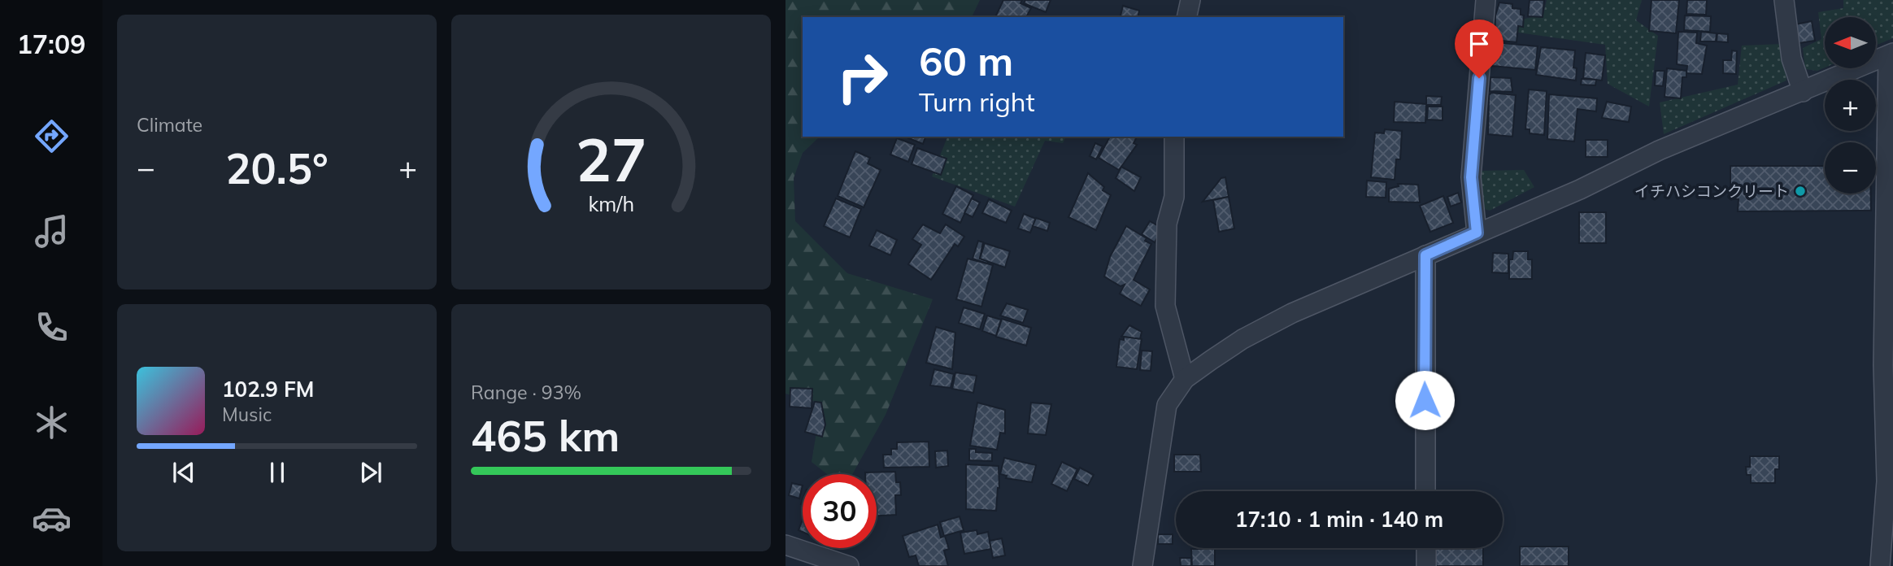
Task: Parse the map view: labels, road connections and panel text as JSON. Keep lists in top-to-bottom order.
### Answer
{
  "places": ["イチハシコンクリート"],
  "north": "left",
  "page": {
    "tabs": "17:09",
    "tile": [
      "Climate",
      ["Range · 93%", "465 km"]
    ],
    "map_buttons": ["+", "−"],
    "turn": ["60 m", "Turn right"],
    "heat": ["−", "20.5°", "+"],
    "song": ["102.9 FM", "Music"],
    "limit": "30",
    "trip": "17:10 · 1 min · 140 m",
    "gauge": ["27", "km/h"]
  }
}
